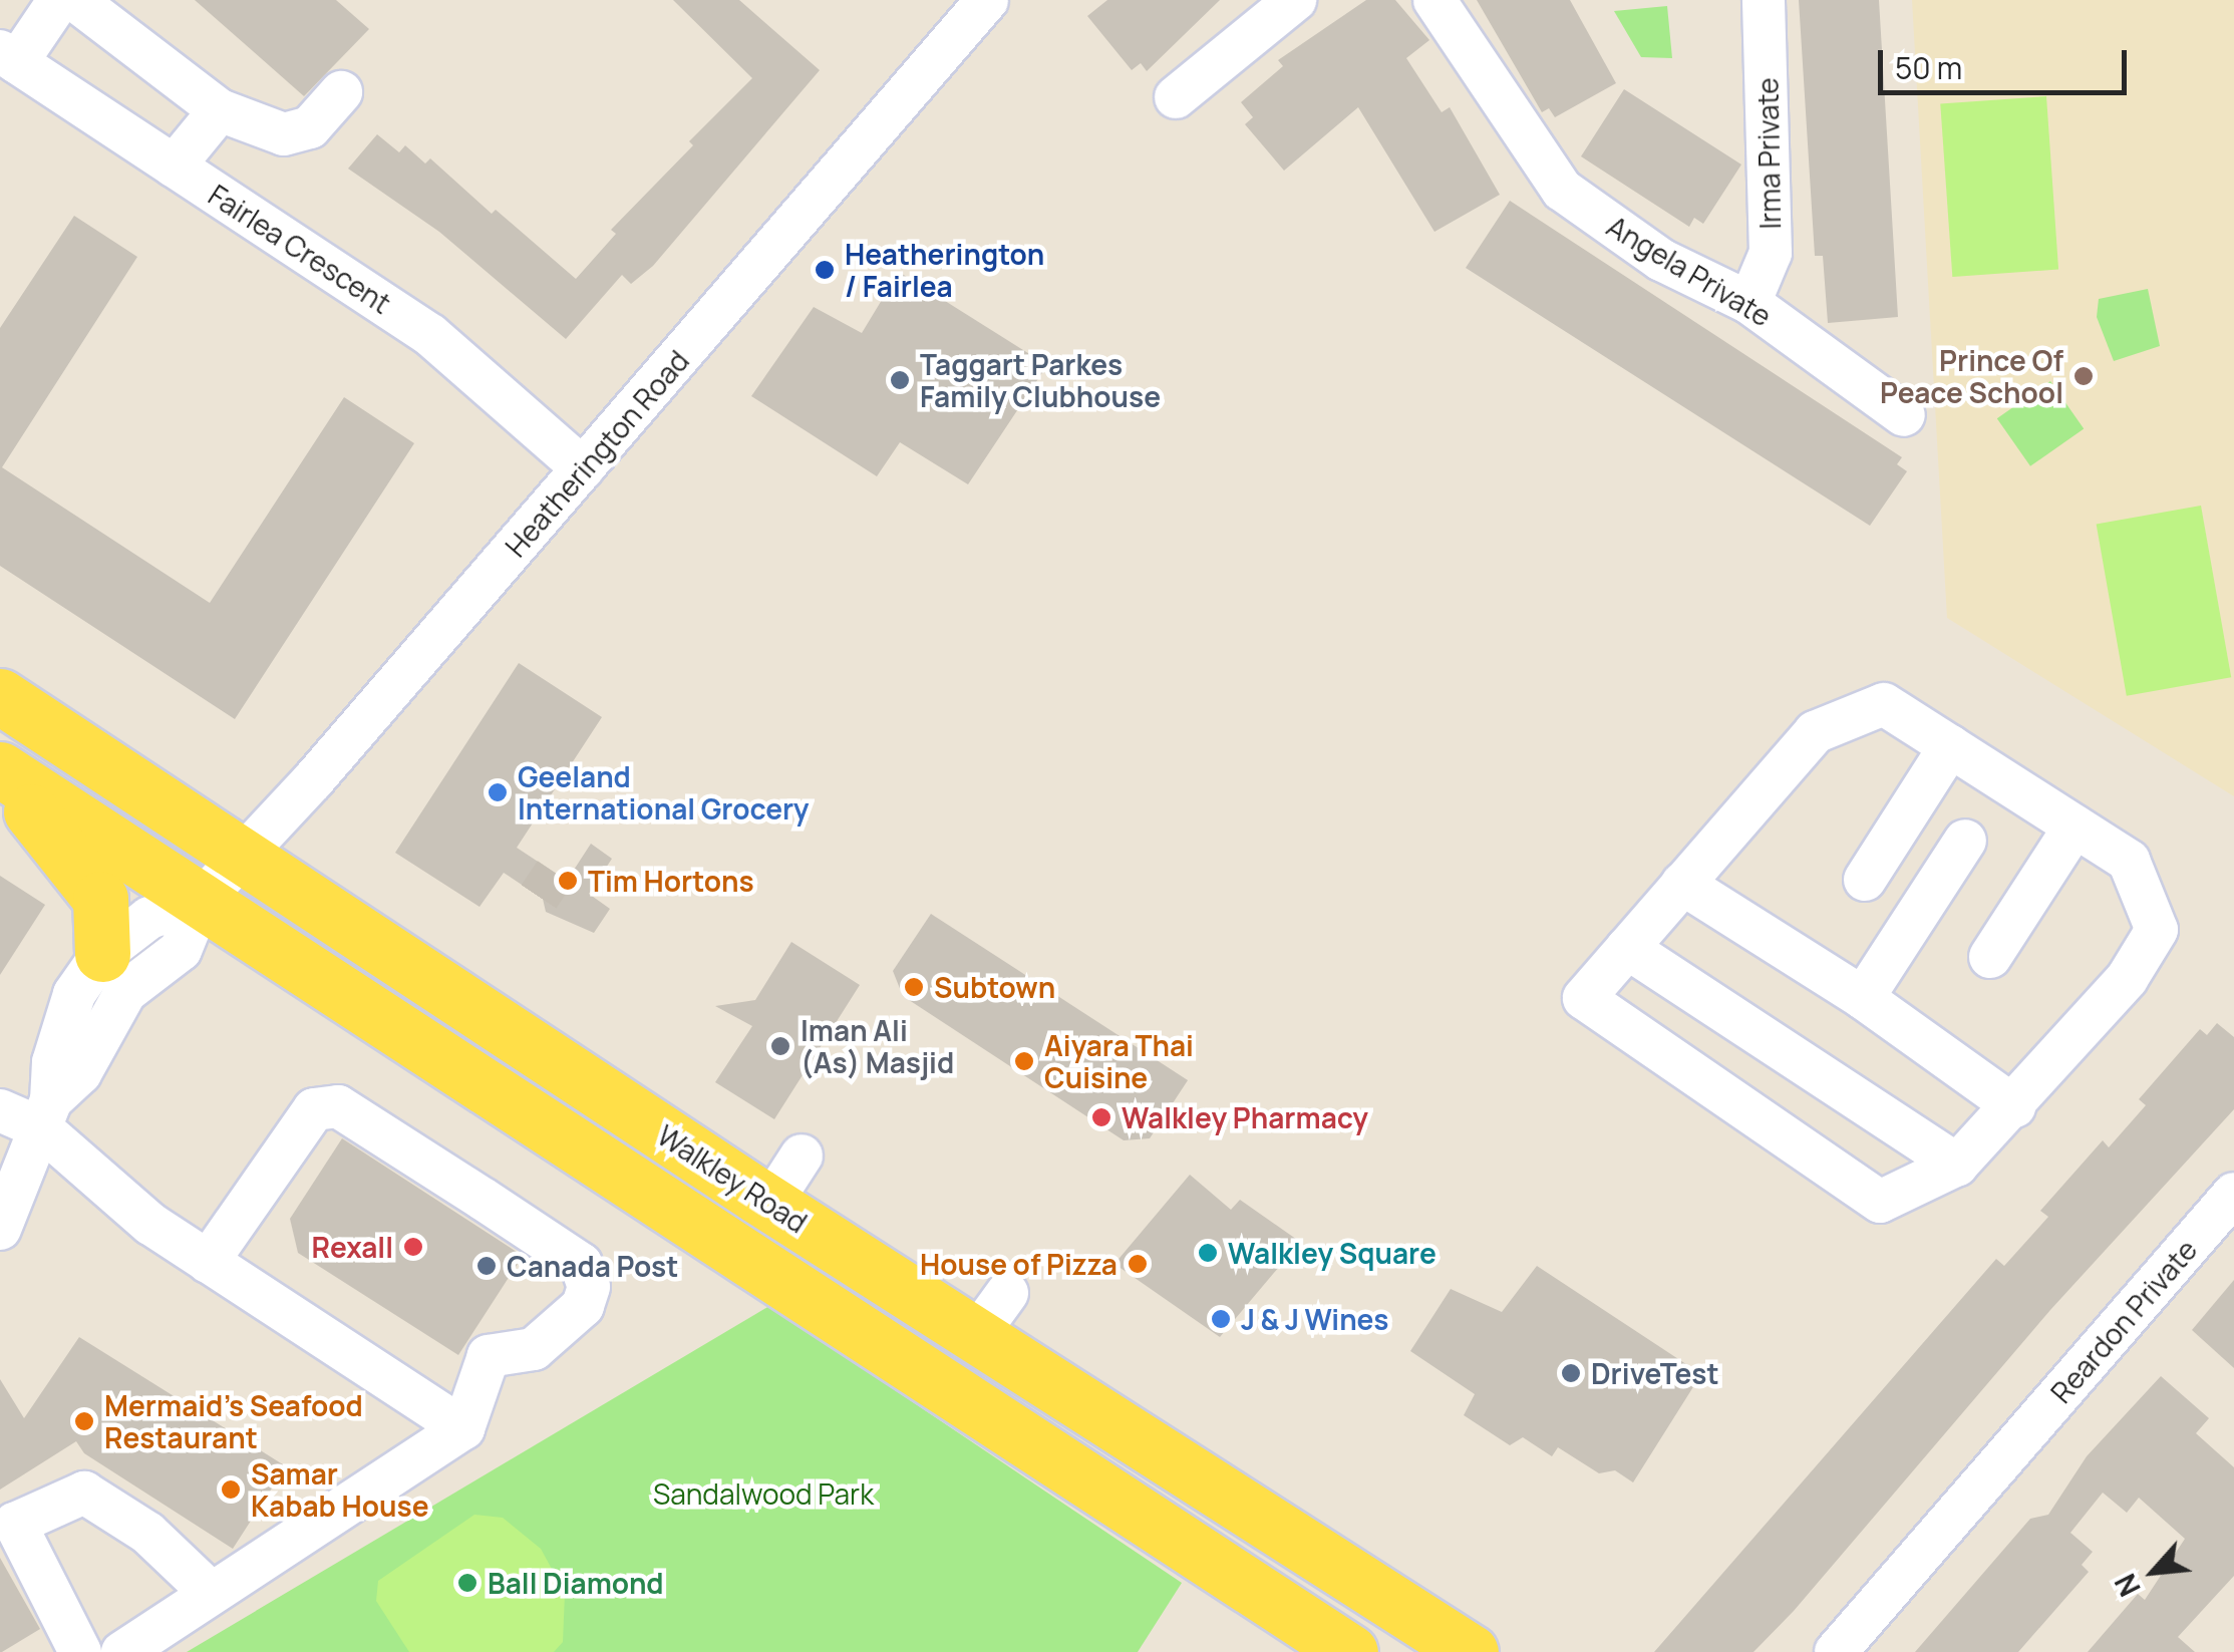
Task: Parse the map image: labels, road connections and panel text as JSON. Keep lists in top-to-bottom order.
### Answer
{
  "streets": {
    "main road": ["Walkley Road"],
    "street": [
      "Irma Private",
      "Fairlea Crescent",
      "Angela Private",
      "Heatherington Road",
      "Reardon Private"
    ]
  },
  "crossings": [
    ["Irma Private", "Angela Private"],
    ["Fairlea Crescent", "Heatherington Road"],
    ["Heatherington Road", "Walkley Road"]
  ],
  "parks": ["Sandalwood Park"],
  "places": [
    "Heatherington / Fairlea",
    "Prince Of Peace School",
    "Taggart Parkes Family Clubhouse",
    "Geeland International Grocery",
    "Tim Hortons",
    "Subtown",
    "Iman Ali (As) Masjid",
    "Aiyara Thai Cuisine",
    "Walkley Pharmacy",
    "Rexall",
    "Walkley Square",
    "House of Pizza",
    "Canada Post",
    "J & J Wines",
    "DriveTest",
    "Mermaid's Seafood Restaurant",
    "Samar Kabab House",
    "Ball Diamond"
  ],
  "scale_bar": "50 m",
  "north": "bottom left"
}
